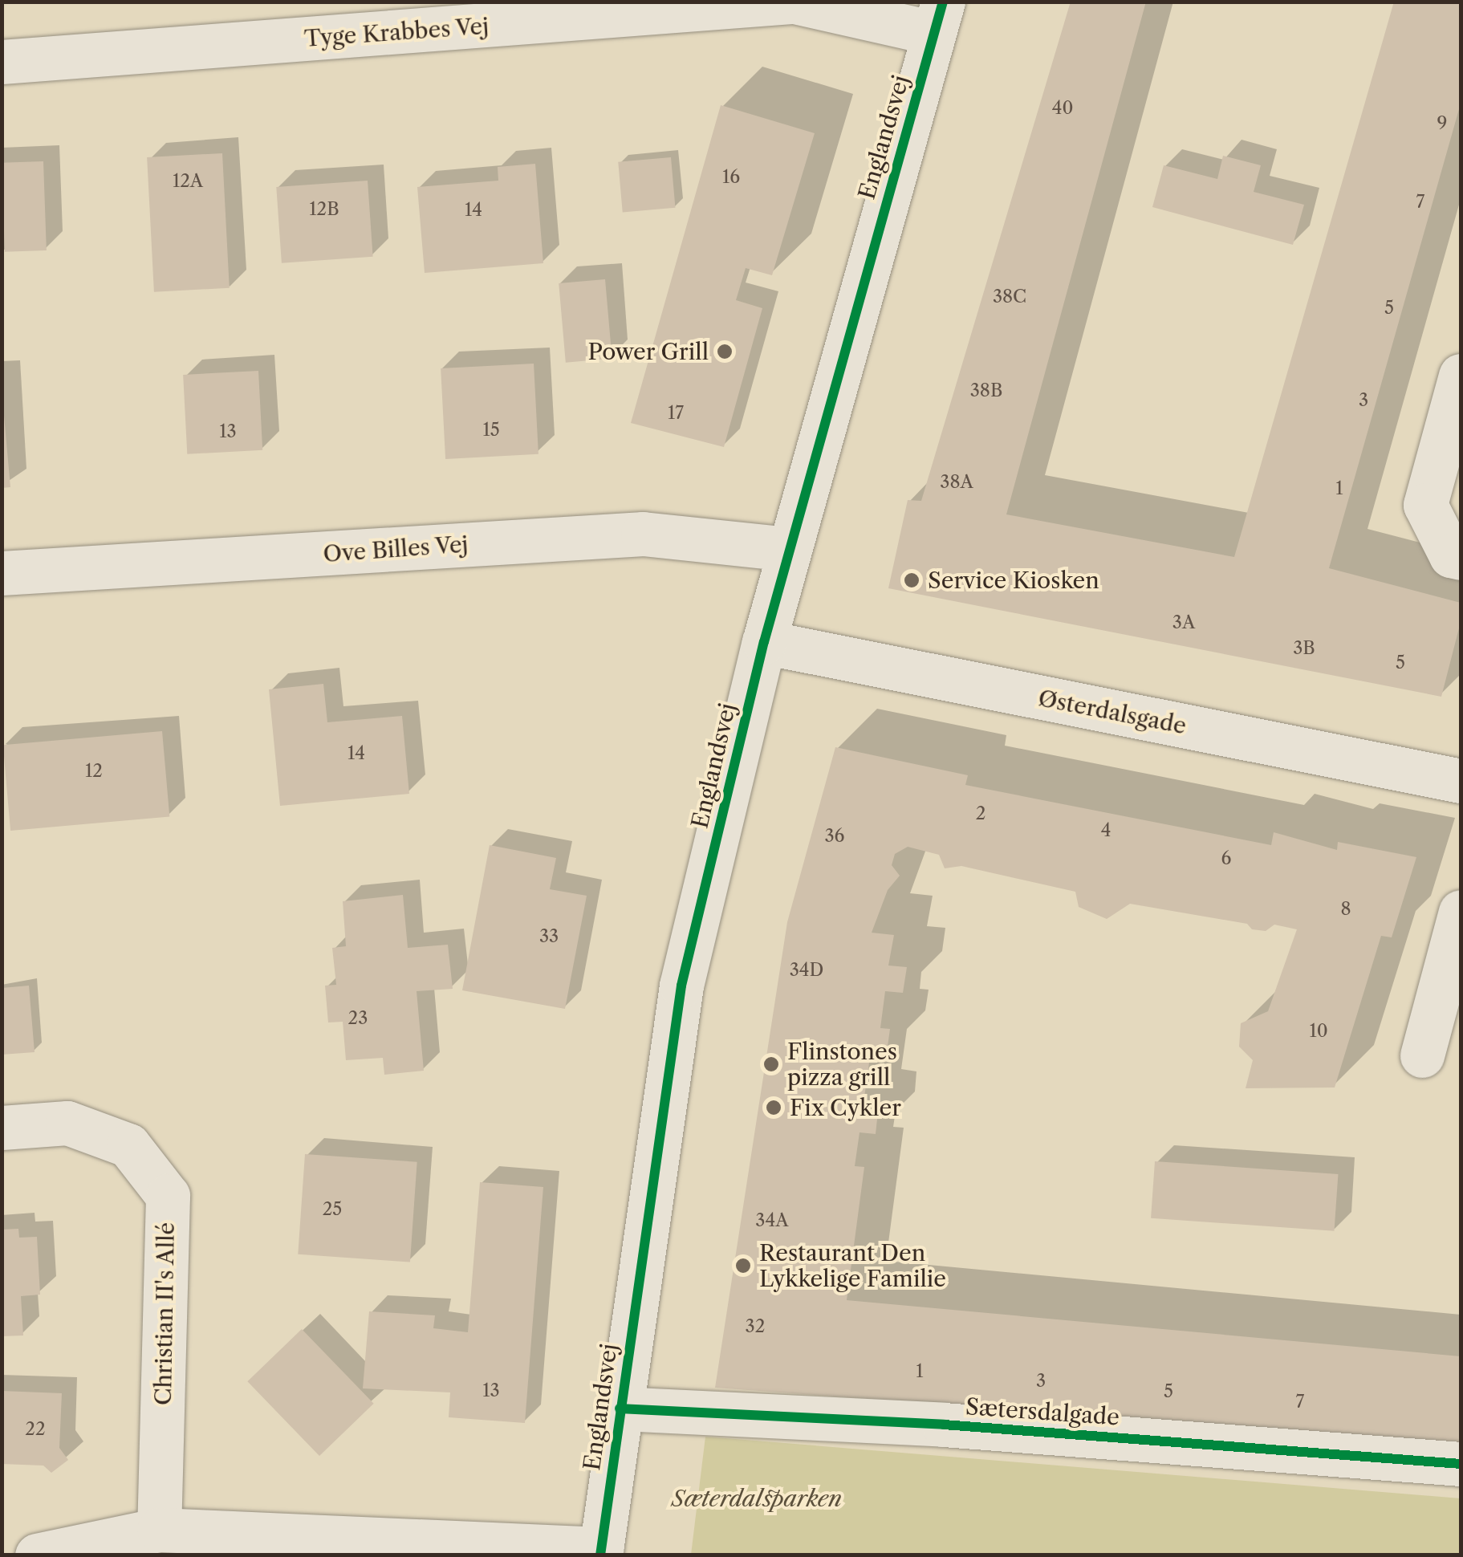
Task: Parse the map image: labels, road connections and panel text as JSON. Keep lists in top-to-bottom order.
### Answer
{
  "streets": {
    "street": [
      "Tyge Krabbes Vej",
      "Englandsvej",
      "Ove Billes Vej",
      "Østerdalsgade",
      "Christian II's Allé",
      "Sætersdalgade"
    ]
  },
  "crossings": [
    ["Tyge Krabbes Vej", "Englandsvej"],
    ["Englandsvej", "Ove Billes Vej"],
    ["Englandsvej", "Østerdalsgade"],
    ["Englandsvej", "Sætersdalgade"]
  ],
  "parks": ["Sæterdalsparken"],
  "places": [
    "Power Grill",
    "Service Kiosken",
    "Flinstones pizza grill",
    "Fix Cykler",
    "Restaurant Den Lykkelige Familie"
  ],
  "house_numbers": [
    "40",
    "9",
    "16",
    "12A",
    "7",
    "12B",
    "14",
    "38C",
    "5",
    "38B",
    "3",
    "17",
    "15",
    "13",
    "38A",
    "1",
    "3A",
    "3B",
    "5",
    "14",
    "12",
    "2",
    "4",
    "36",
    "6",
    "8",
    "33",
    "34D",
    "23",
    "10",
    "25",
    "34A",
    "32",
    "1",
    "3",
    "13",
    "5",
    "7",
    "22"
  ]
}
